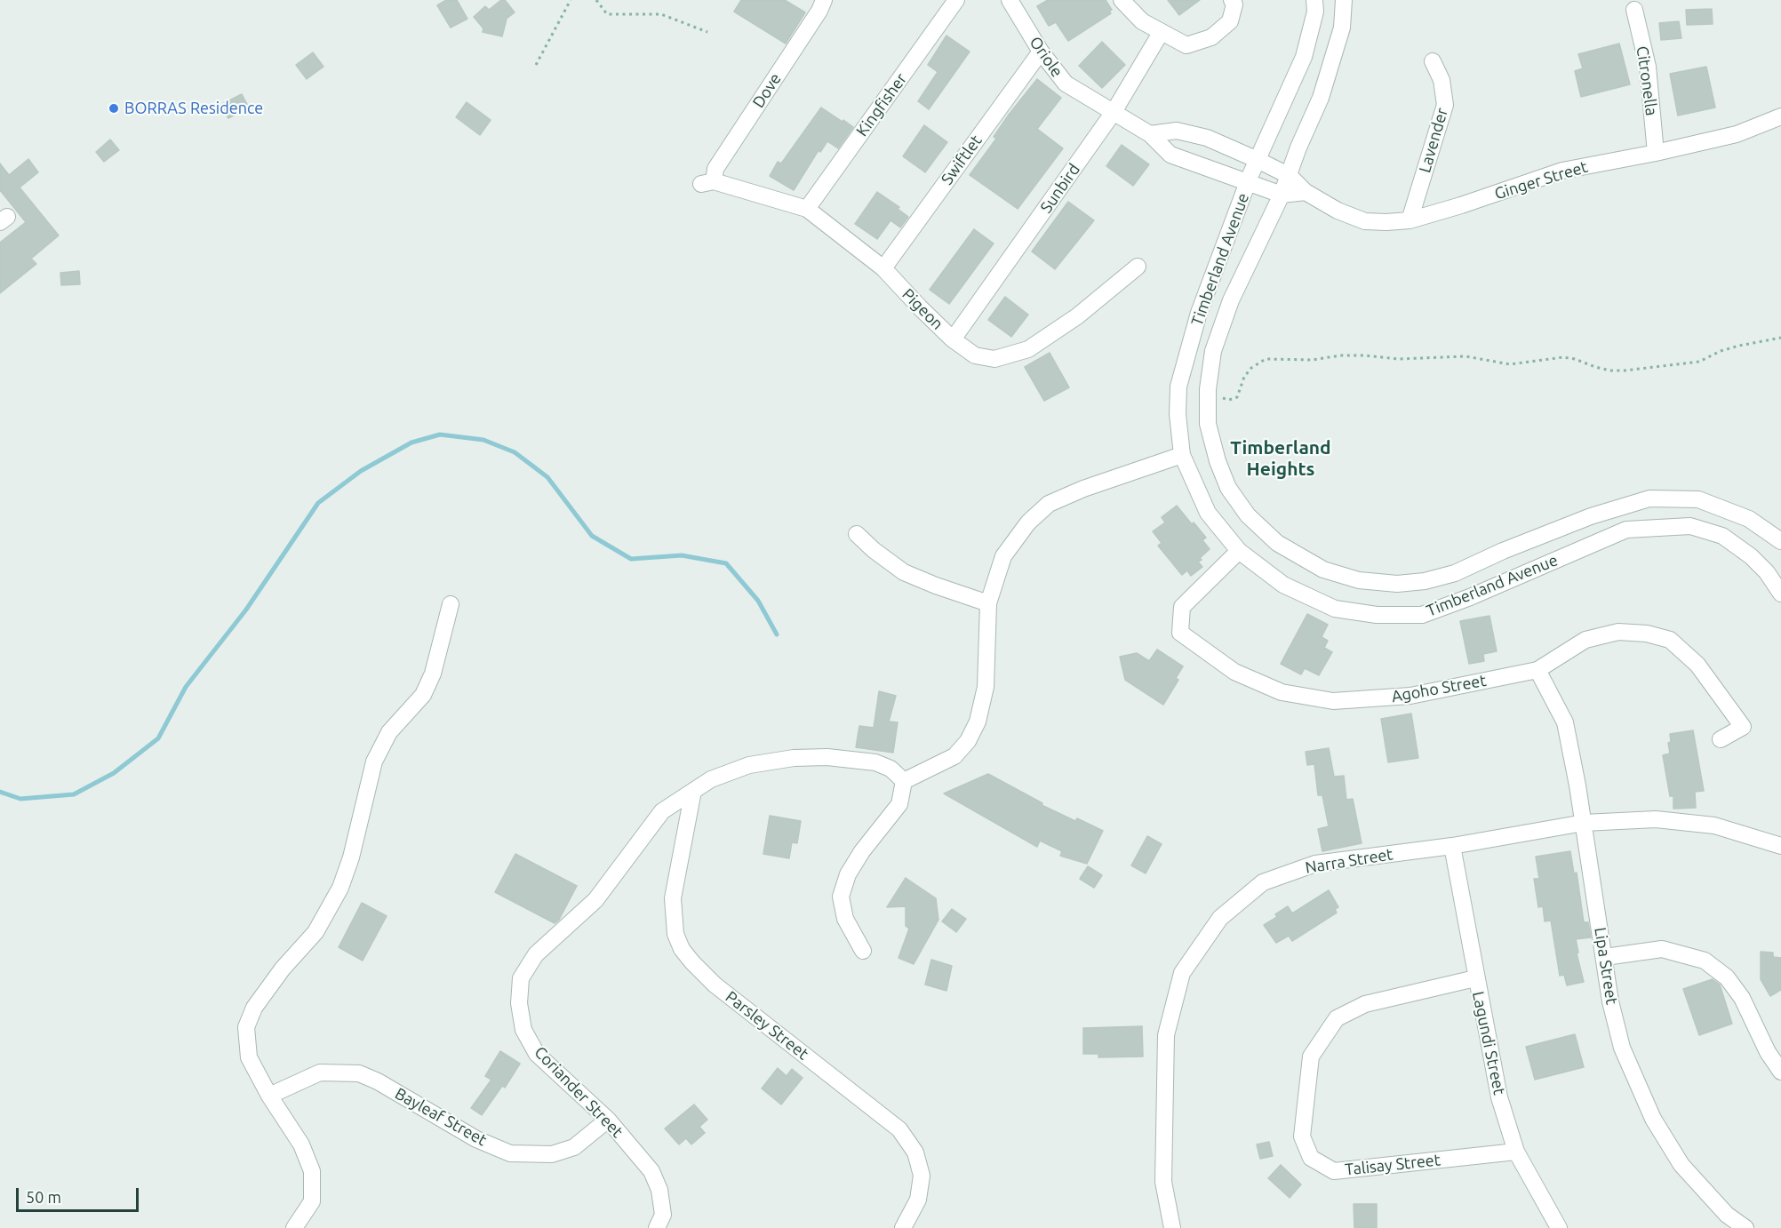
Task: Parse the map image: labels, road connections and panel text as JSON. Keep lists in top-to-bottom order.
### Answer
{
  "streets": {
    "street": [
      "Oriole",
      "Citronella",
      "Dove",
      "Kingfisher",
      "Lavender",
      "Swiftlet",
      "Ginger Street",
      "Sunbird",
      "Timberland Avenue",
      "Pigeon",
      "Agoho Street",
      "Narra Street",
      "Lipa Street",
      "Parsley Street",
      "Lagundi Street",
      "Coriander Street",
      "Bayleaf Street",
      "Talisay Street"
    ]
  },
  "crossings": [
    ["Oriole", "Swiftlet"],
    ["Oriole", "Ginger Street"],
    ["Oriole", "Sunbird"],
    ["Oriole", "Timberland Avenue"],
    ["Citronella", "Ginger Street"],
    ["Dove", "Pigeon"],
    ["Kingfisher", "Pigeon"],
    ["Lavender", "Ginger Street"],
    ["Swiftlet", "Pigeon"],
    ["Ginger Street", "Timberland Avenue"],
    ["Sunbird", "Pigeon"],
    ["Timberland Avenue", "Agoho Street"],
    ["Agoho Street", "Lipa Street"],
    ["Narra Street", "Lipa Street"],
    ["Narra Street", "Lagundi Street"],
    ["Parsley Street", "Coriander Street"],
    ["Lagundi Street", "Talisay Street"],
    ["Coriander Street", "Bayleaf Street"]
  ],
  "districts": ["Timberland Heights"],
  "places": ["BORRAS Residence"],
  "scale_bar": "50 m"
}
